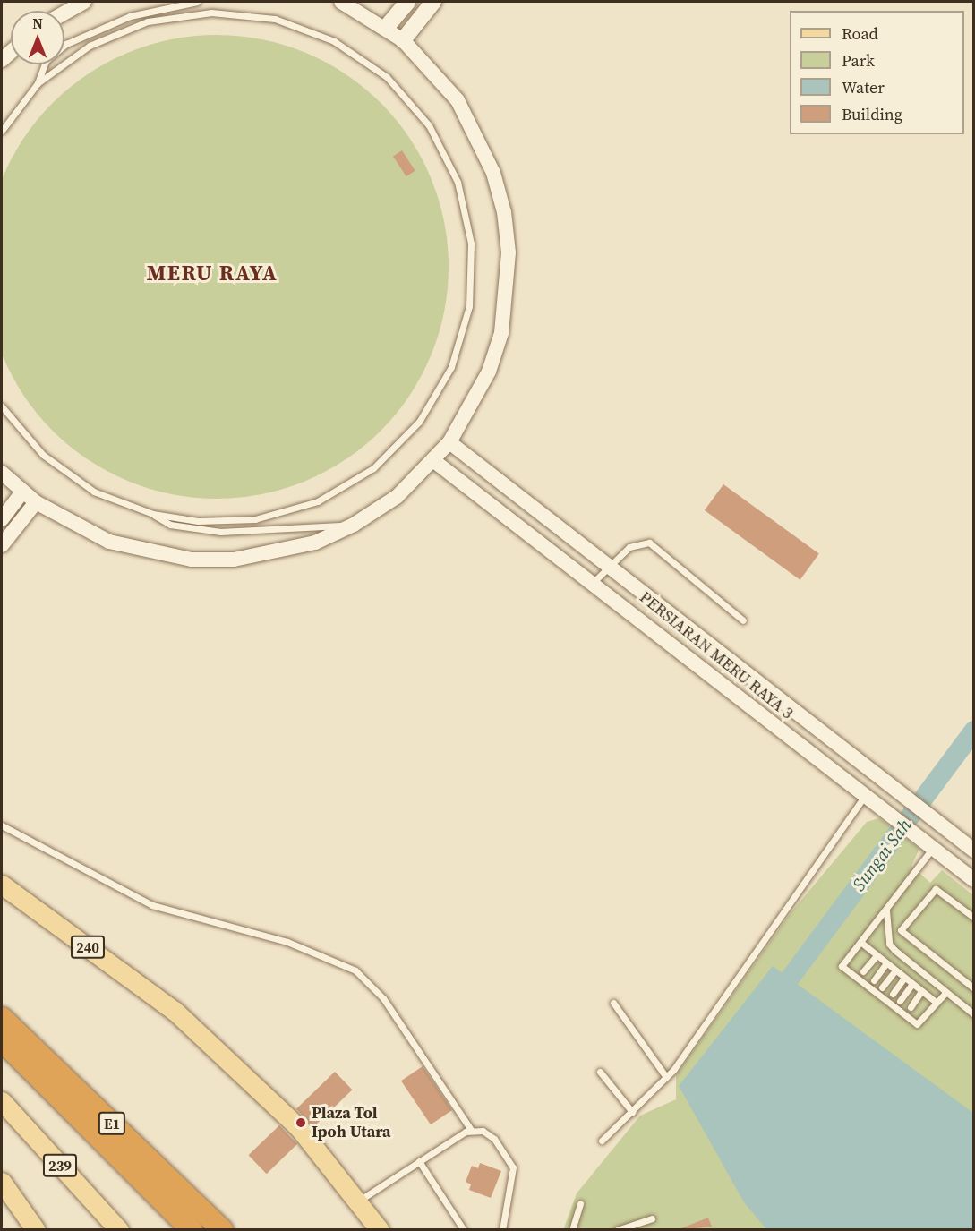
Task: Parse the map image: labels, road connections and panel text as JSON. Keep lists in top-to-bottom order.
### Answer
{
  "streets": {
    "highway": ["E1"],
    "main road": ["240", "239"],
    "street": ["PERSIARAN MERU RAYA 3"]
  },
  "districts": ["MERU RAYA"],
  "water": ["Sungai Sah"],
  "places": ["Plaza Tol Ipoh Utara"],
  "legend": [
    "Road",
    "Park",
    "Water",
    "Building"
  ],
  "north": "top"
}
